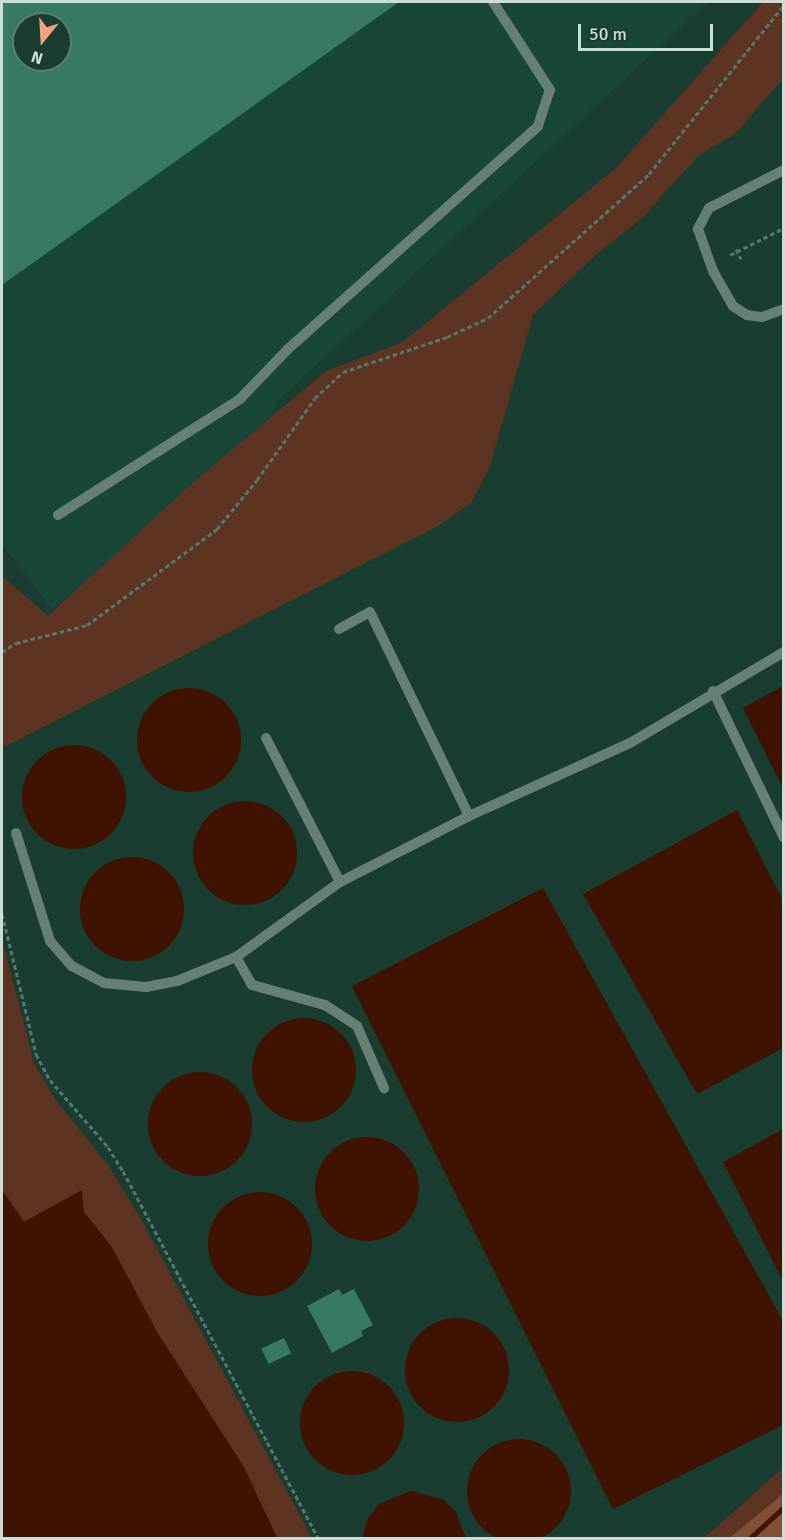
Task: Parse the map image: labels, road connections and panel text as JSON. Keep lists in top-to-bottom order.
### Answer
{
  "scale_bar": "50 m",
  "north": "bottom"
}
